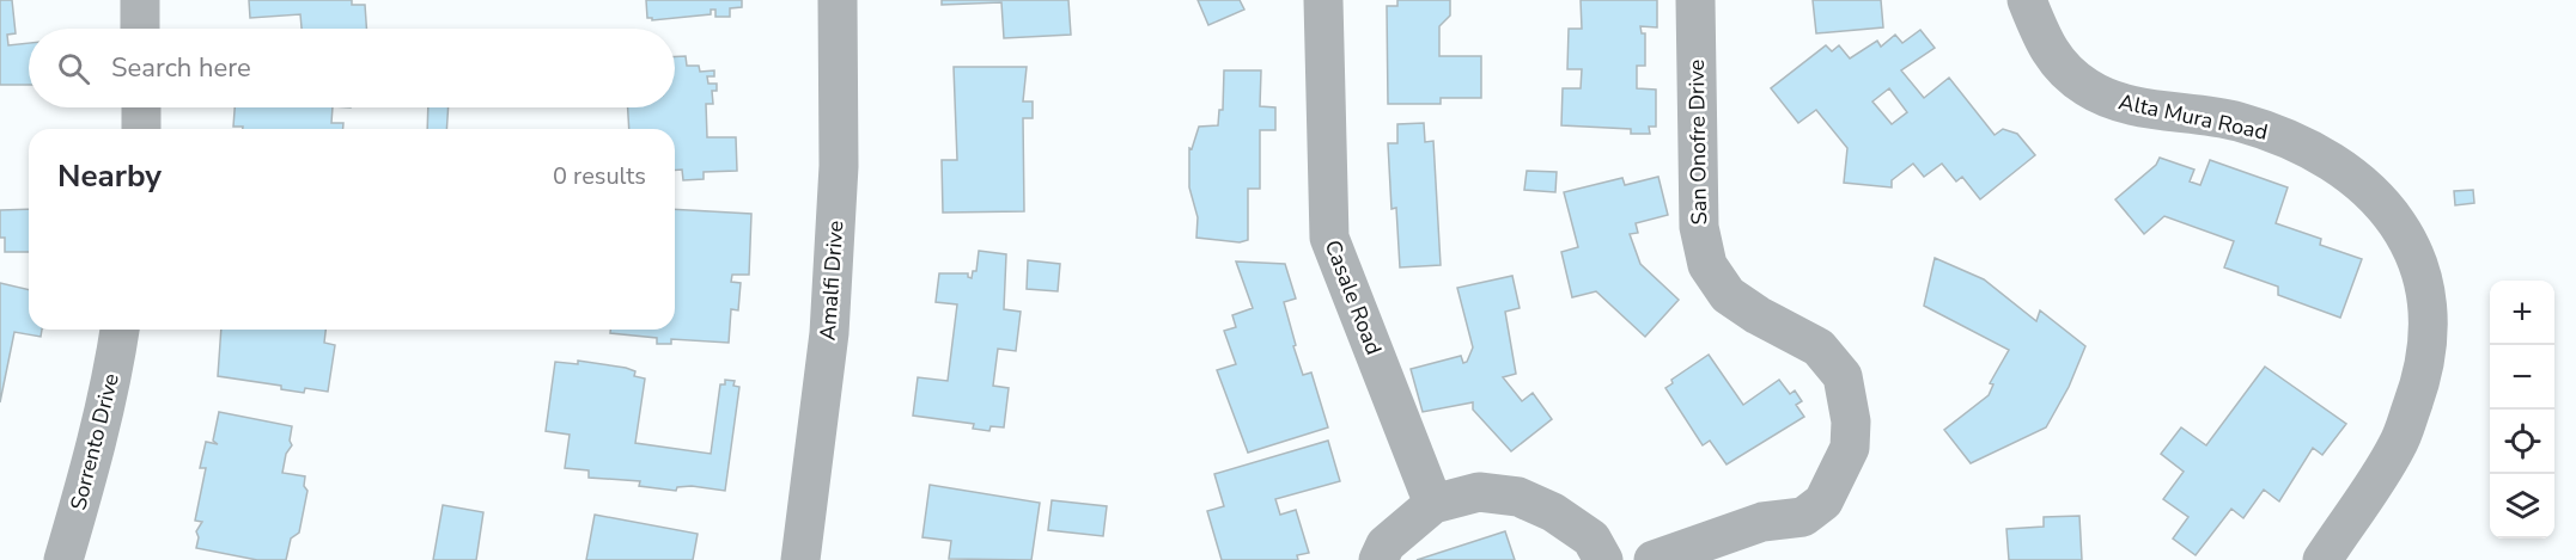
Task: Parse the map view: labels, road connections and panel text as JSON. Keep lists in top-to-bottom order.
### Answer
{
  "streets": {
    "street": [
      "Alta Mura Road",
      "San Onofre Drive",
      "Amalfi Drive",
      "Casale Road",
      "Sorrento Drive"
    ]
  },
  "page": {
    "search": "Search here",
    "heading": ["Nearby", "0 results"],
    "map_buttons": ["+", "−"]
  }
}
